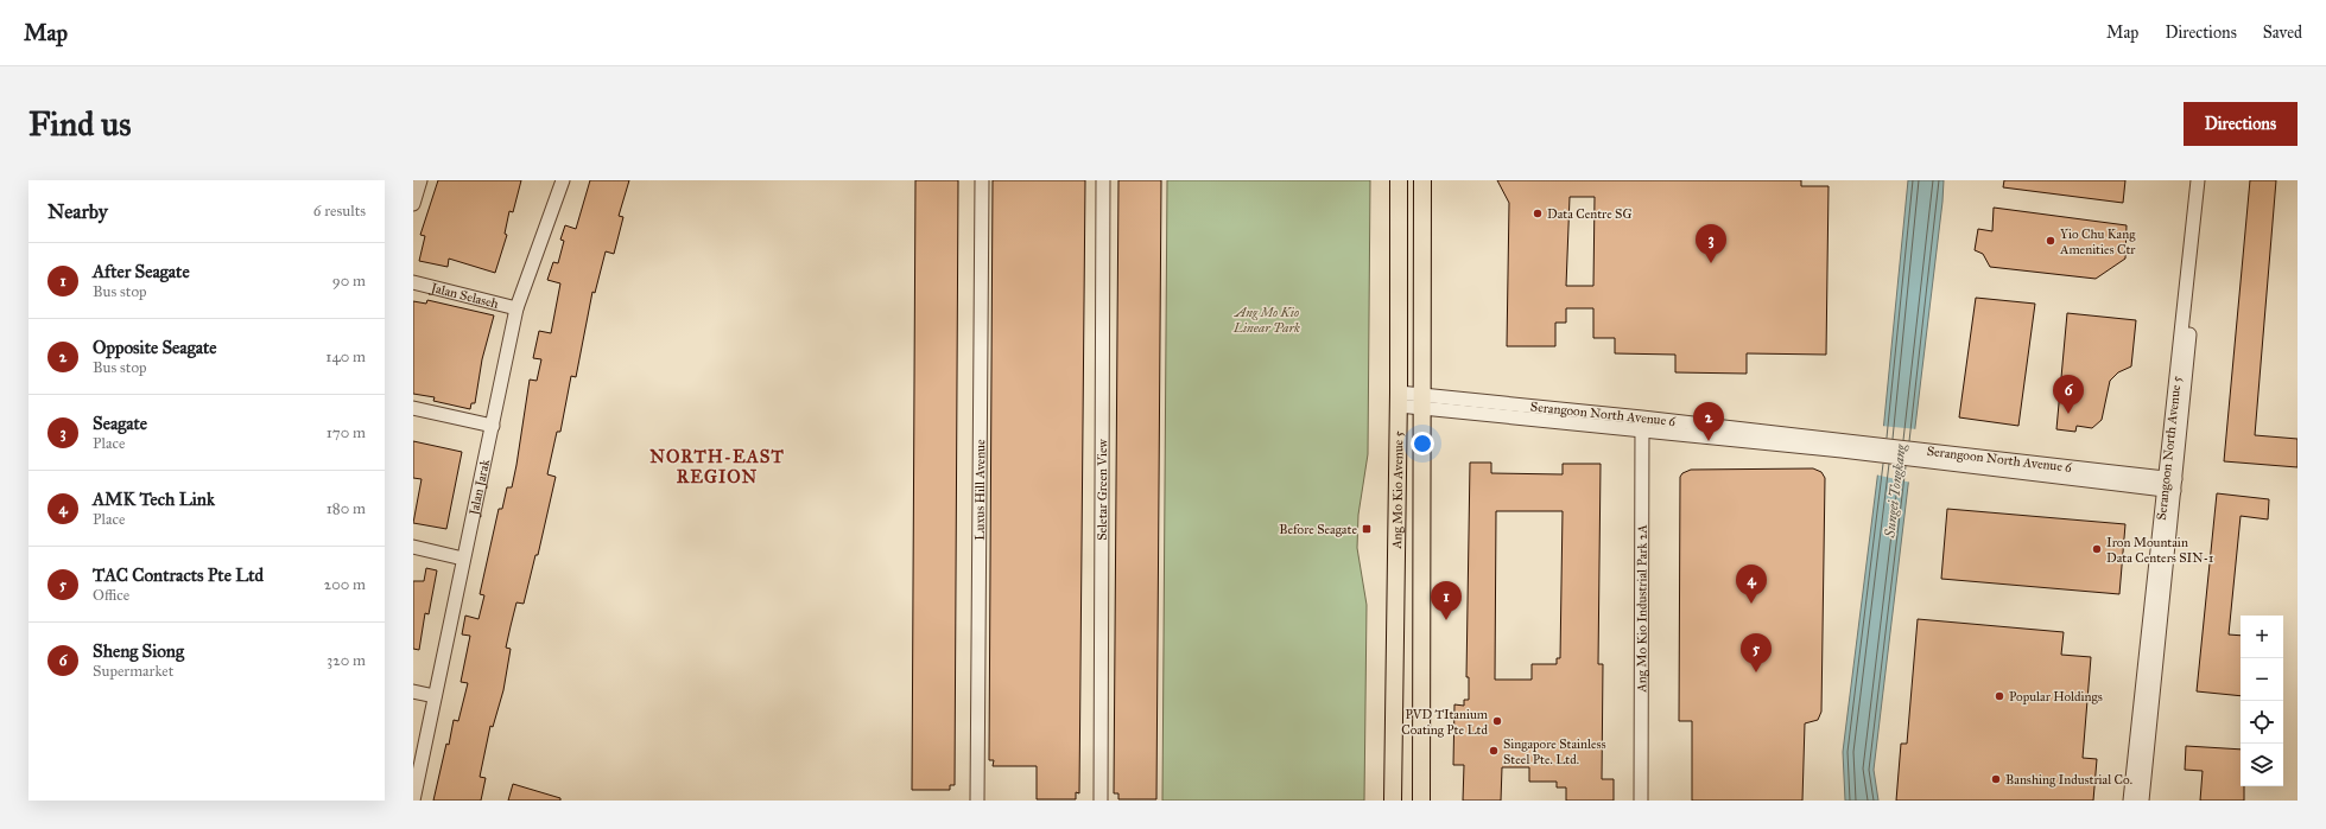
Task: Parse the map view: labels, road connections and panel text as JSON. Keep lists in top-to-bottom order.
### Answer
{
  "streets": {
    "main road": ["Ang Mo Kio Avenue 5"],
    "street": [
      "Jalan Selaseh",
      "Serangoon North Avenue 6",
      "Serangoon North Avenue 5",
      "Jalan Jarak",
      "Luxus Hill Avenue",
      "Seletar Green View",
      "Ang Mo Kio Industrial Park 2A"
    ]
  },
  "crossings": [
    ["Jalan Selaseh", "Jalan Jarak"],
    ["Serangoon North Avenue 6", "Serangoon North Avenue 5"],
    ["Serangoon North Avenue 6", "Ang Mo Kio Avenue 5"],
    ["Serangoon North Avenue 6", "Ang Mo Kio Industrial Park 2A"]
  ],
  "districts": ["NORTH-EAST REGION"],
  "water": ["Sungei Tongkang"],
  "parks": ["Ang Mo Kio Linear Park"],
  "places": {
    "other": [
      "Data Centre SG",
      "Yio Chu Kang Amenities Ctr",
      "Iron Mountain Data Centers SIN-1",
      "Popular Holdings",
      "PVD TItanium Coating Pte Ltd",
      "Singapore Stainless Steel Pte. Ltd.",
      "Banshing Industrial Co."
    ],
    "transit": ["Before Seagate"]
  },
  "page": {
    "header": "Map",
    "nav": ["Map", "Directions", "Saved"],
    "buttons": "Directions",
    "title": "Find us",
    "heading": ["Nearby", "6 results"],
    "pins": [
      "3",
      "6",
      "2",
      "4",
      "1",
      "5"
    ],
    "list": [
      {
        "mark": "1",
        "name": "After Seagate",
        "note": "Bus stop",
        "value": "90 m"
      },
      {
        "mark": "2",
        "name": "Opposite Seagate",
        "note": "Bus stop",
        "value": "140 m"
      },
      {
        "mark": "3",
        "name": "Seagate",
        "note": "Place",
        "value": "170 m"
      },
      {
        "mark": "4",
        "name": "AMK Tech Link",
        "note": "Place",
        "value": "180 m"
      },
      {
        "mark": "5",
        "name": "TAC Contracts Pte Ltd",
        "note": "Office",
        "value": "200 m"
      },
      {
        "mark": "6",
        "name": "Sheng Siong",
        "note": "Supermarket",
        "value": "320 m"
      }
    ],
    "map_buttons": ["+", "−"]
  }
}
